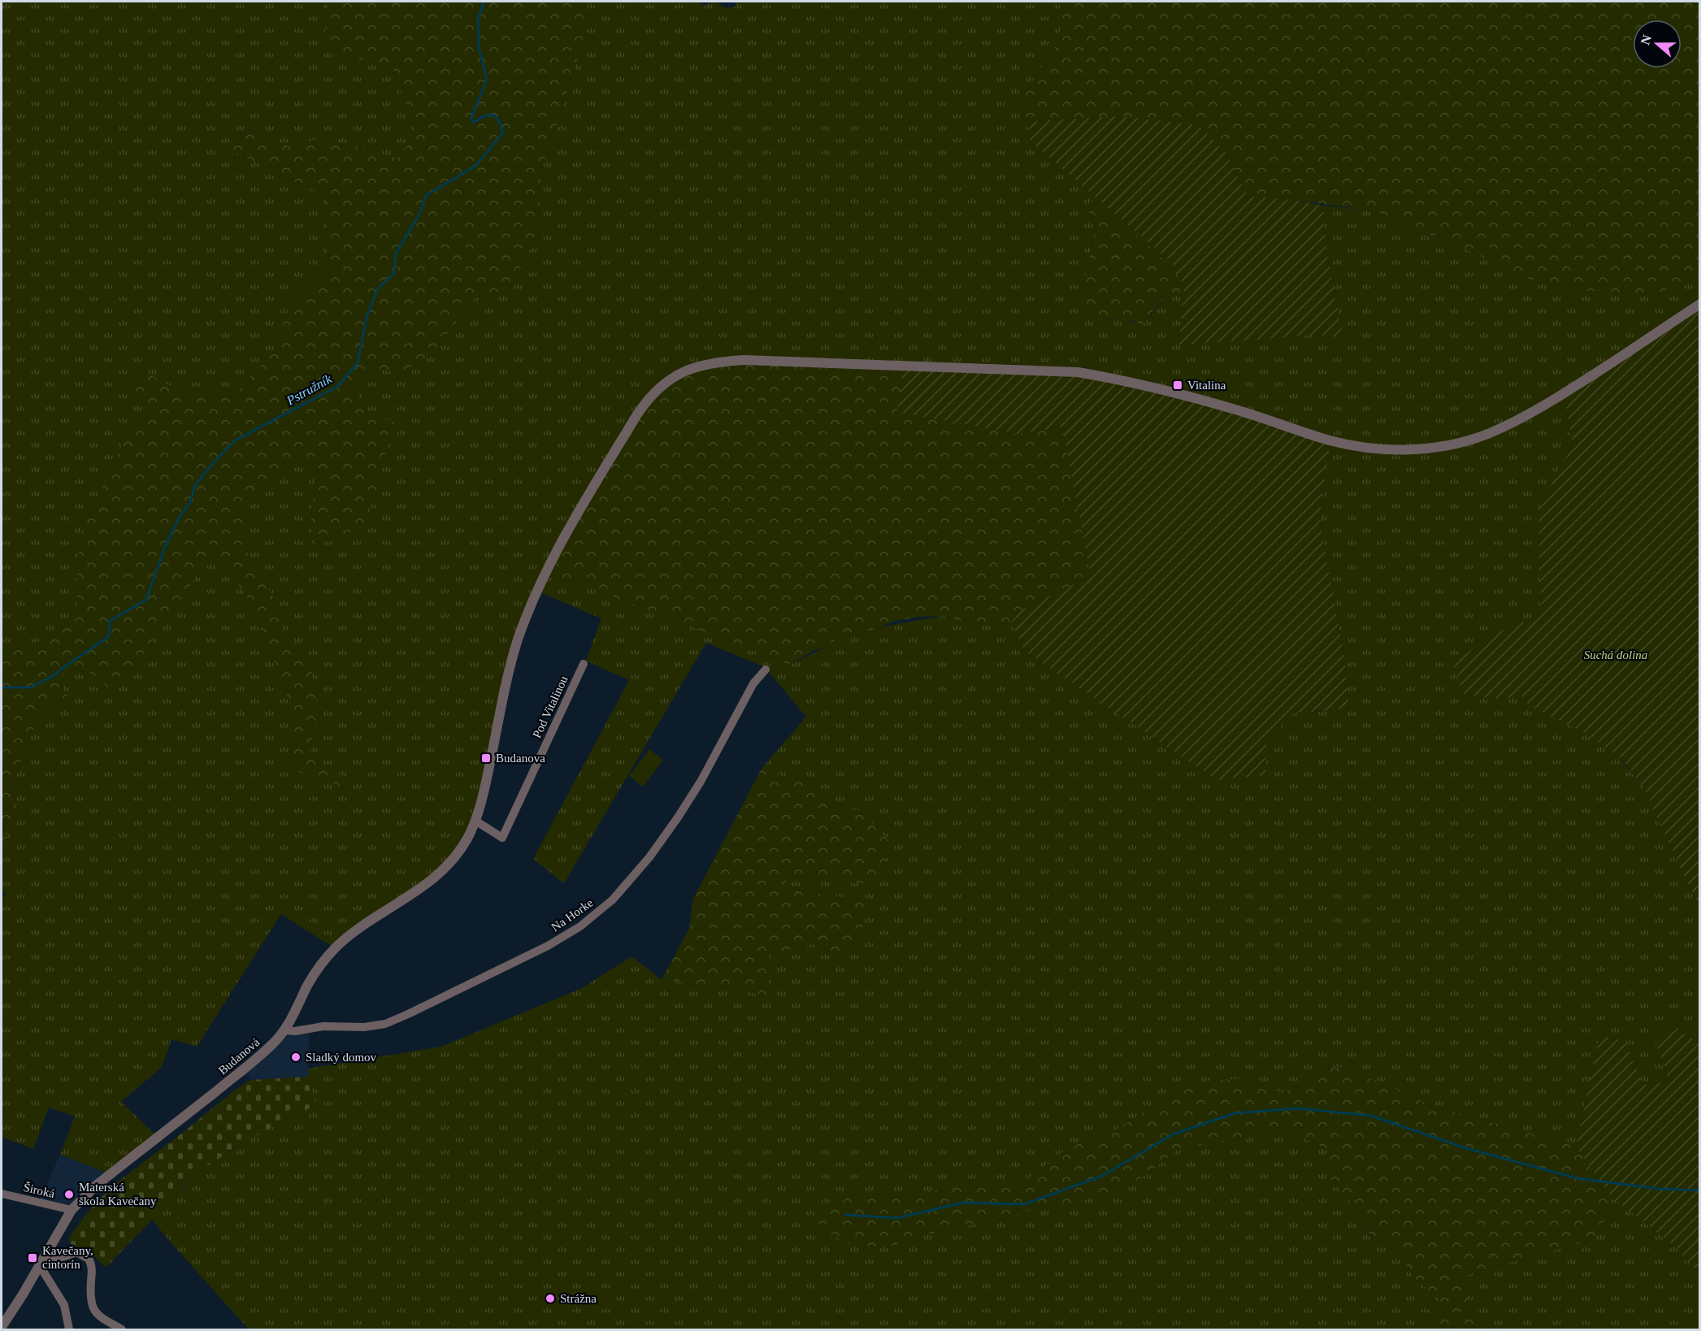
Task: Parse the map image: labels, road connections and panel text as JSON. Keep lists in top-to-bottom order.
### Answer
{
  "streets": {
    "street": [
      "Pod Vitalinou",
      "Na Horke",
      "Budanová",
      "Široká"
    ]
  },
  "crossings": [
    ["Pod Vitalinou", "Budanová"],
    ["Na Horke", "Budanová"],
    ["Budanová", "Široká"]
  ],
  "water": ["Pstružník"],
  "parks": ["Suchá dolina"],
  "places": {
    "transit": ["Vitalina", "Budanova", "Kavečany, cintorín"],
    "other": ["Sladký domov", "Materská škola Kavečany", "Strážna"]
  },
  "north": "left"
}
